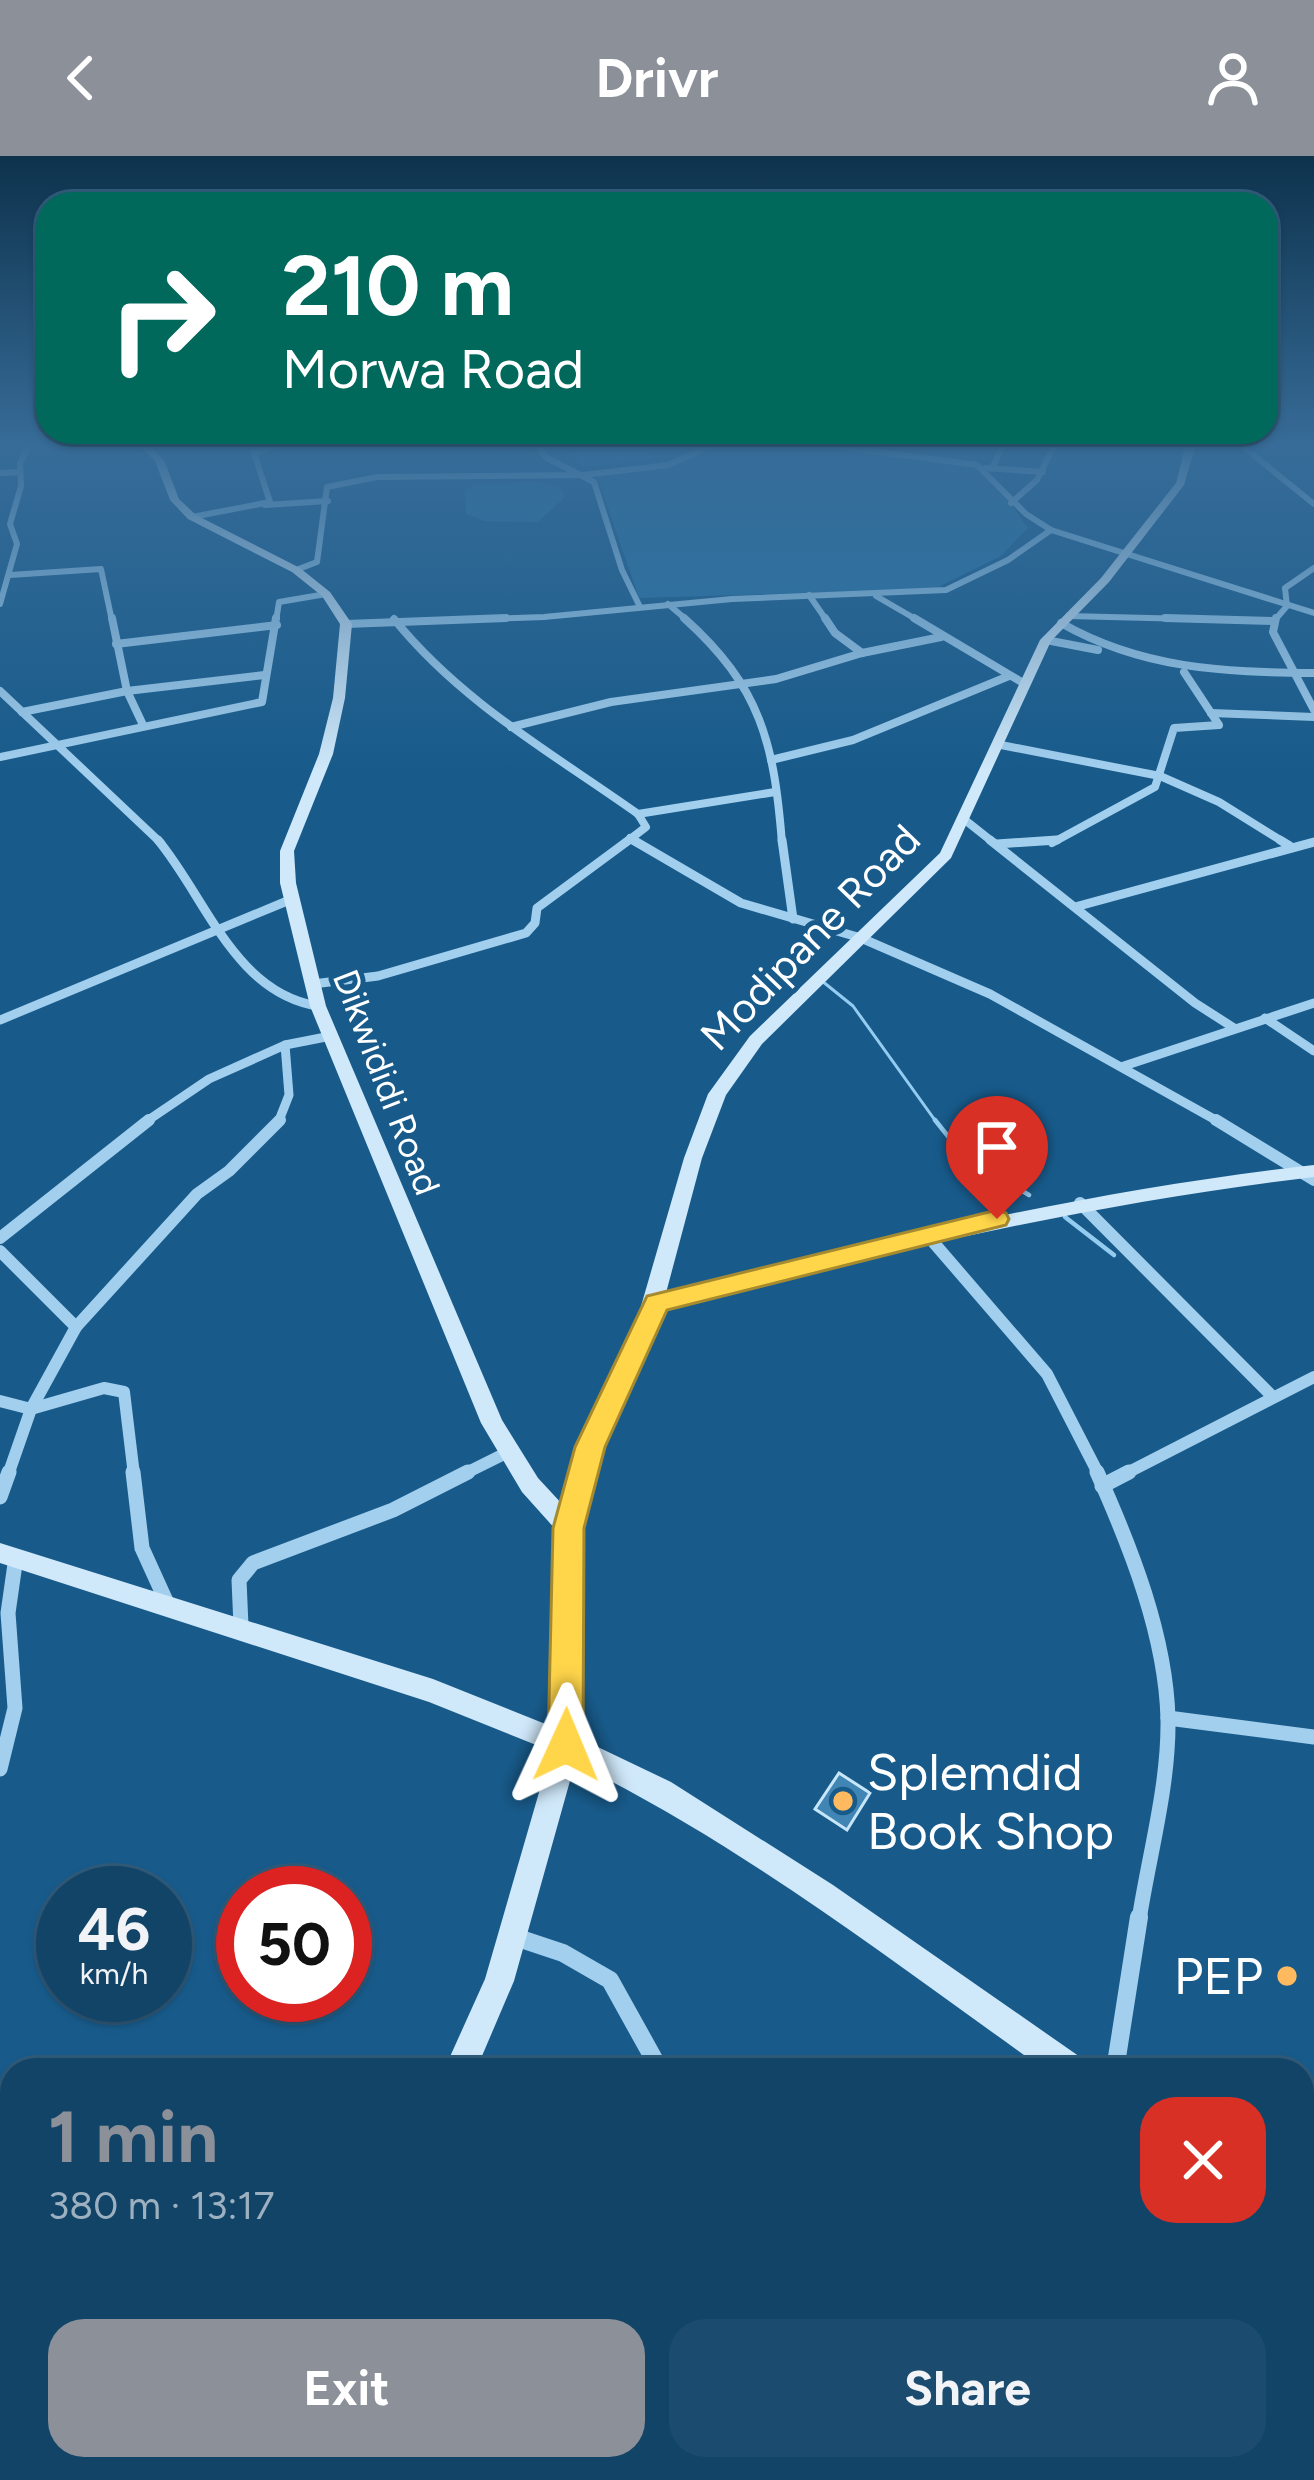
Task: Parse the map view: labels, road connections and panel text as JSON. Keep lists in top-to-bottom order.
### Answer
{
  "streets": {
    "main road": ["Modipane Road", "Dikwididi Road"]
  },
  "crossings": [
    ["Modipane Road", "Dikwididi Road"]
  ],
  "places": ["Splemdid Book Shop", "PEP"],
  "page": {
    "header": "Drivr",
    "turn": ["210 m", "Morwa Road"],
    "speed": "46 km/h",
    "limit": "50",
    "heading": ["1 min", "380 m · 13:17"],
    "buttons": ["Exit", "Share"]
  }
}
